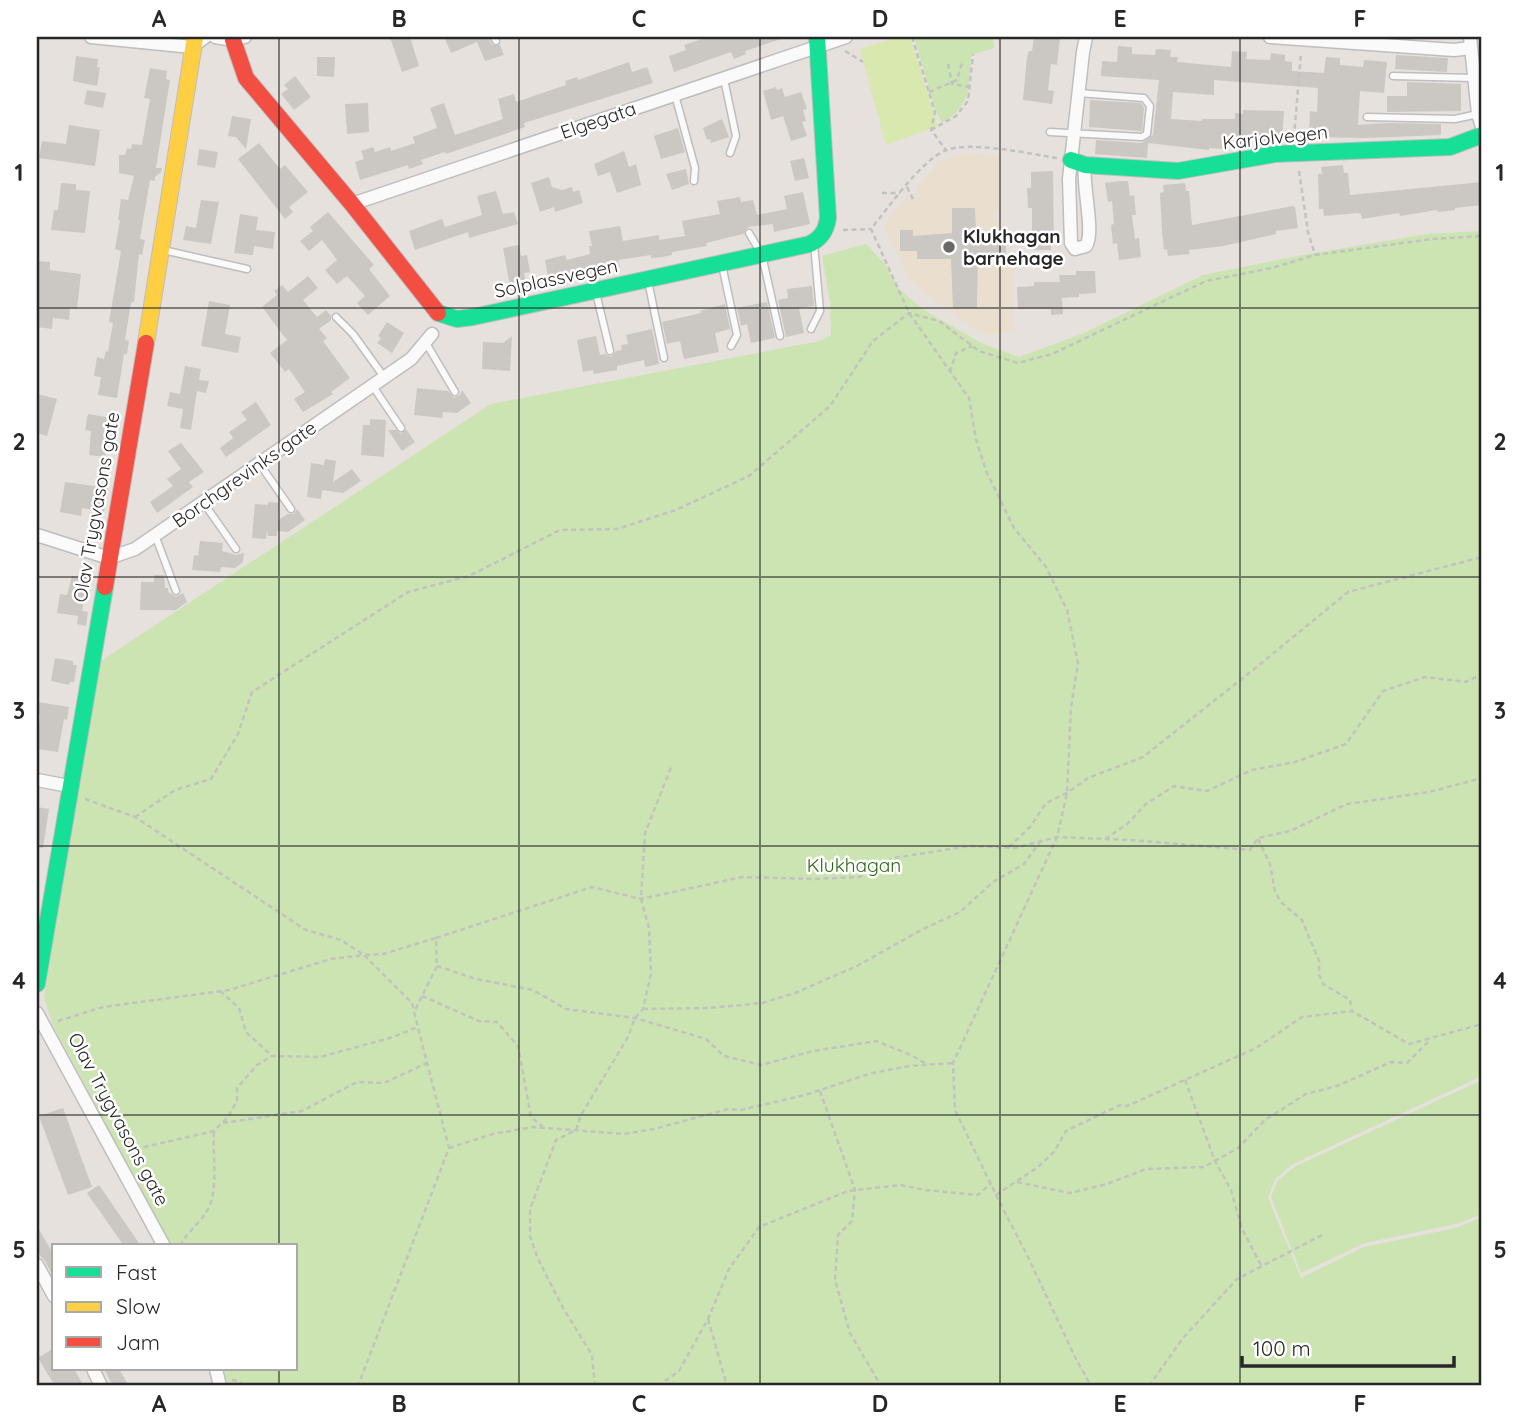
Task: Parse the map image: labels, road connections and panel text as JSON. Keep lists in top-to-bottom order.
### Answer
{
  "streets": {
    "street": [
      "Elgegata",
      "Karjolvegen",
      "Solplassvegen",
      "Borchgrevinks gate",
      "Olav Trygvasons gate"
    ]
  },
  "crossings": [
    ["Elgegata", "Solplassvegen"],
    ["Borchgrevinks gate", "Olav Trygvasons gate"]
  ],
  "parks": ["Klukhagan"],
  "places": ["Klukhagan barnehage"],
  "legend": ["Fast", "Slow", "Jam"],
  "scale_bar": "100 m",
  "grid": {
    "columns": [
      "A",
      "B",
      "C",
      "D",
      "E",
      "F"
    ],
    "rows": [
      "1",
      "2",
      "3",
      "4",
      "5"
    ]
  }
}
